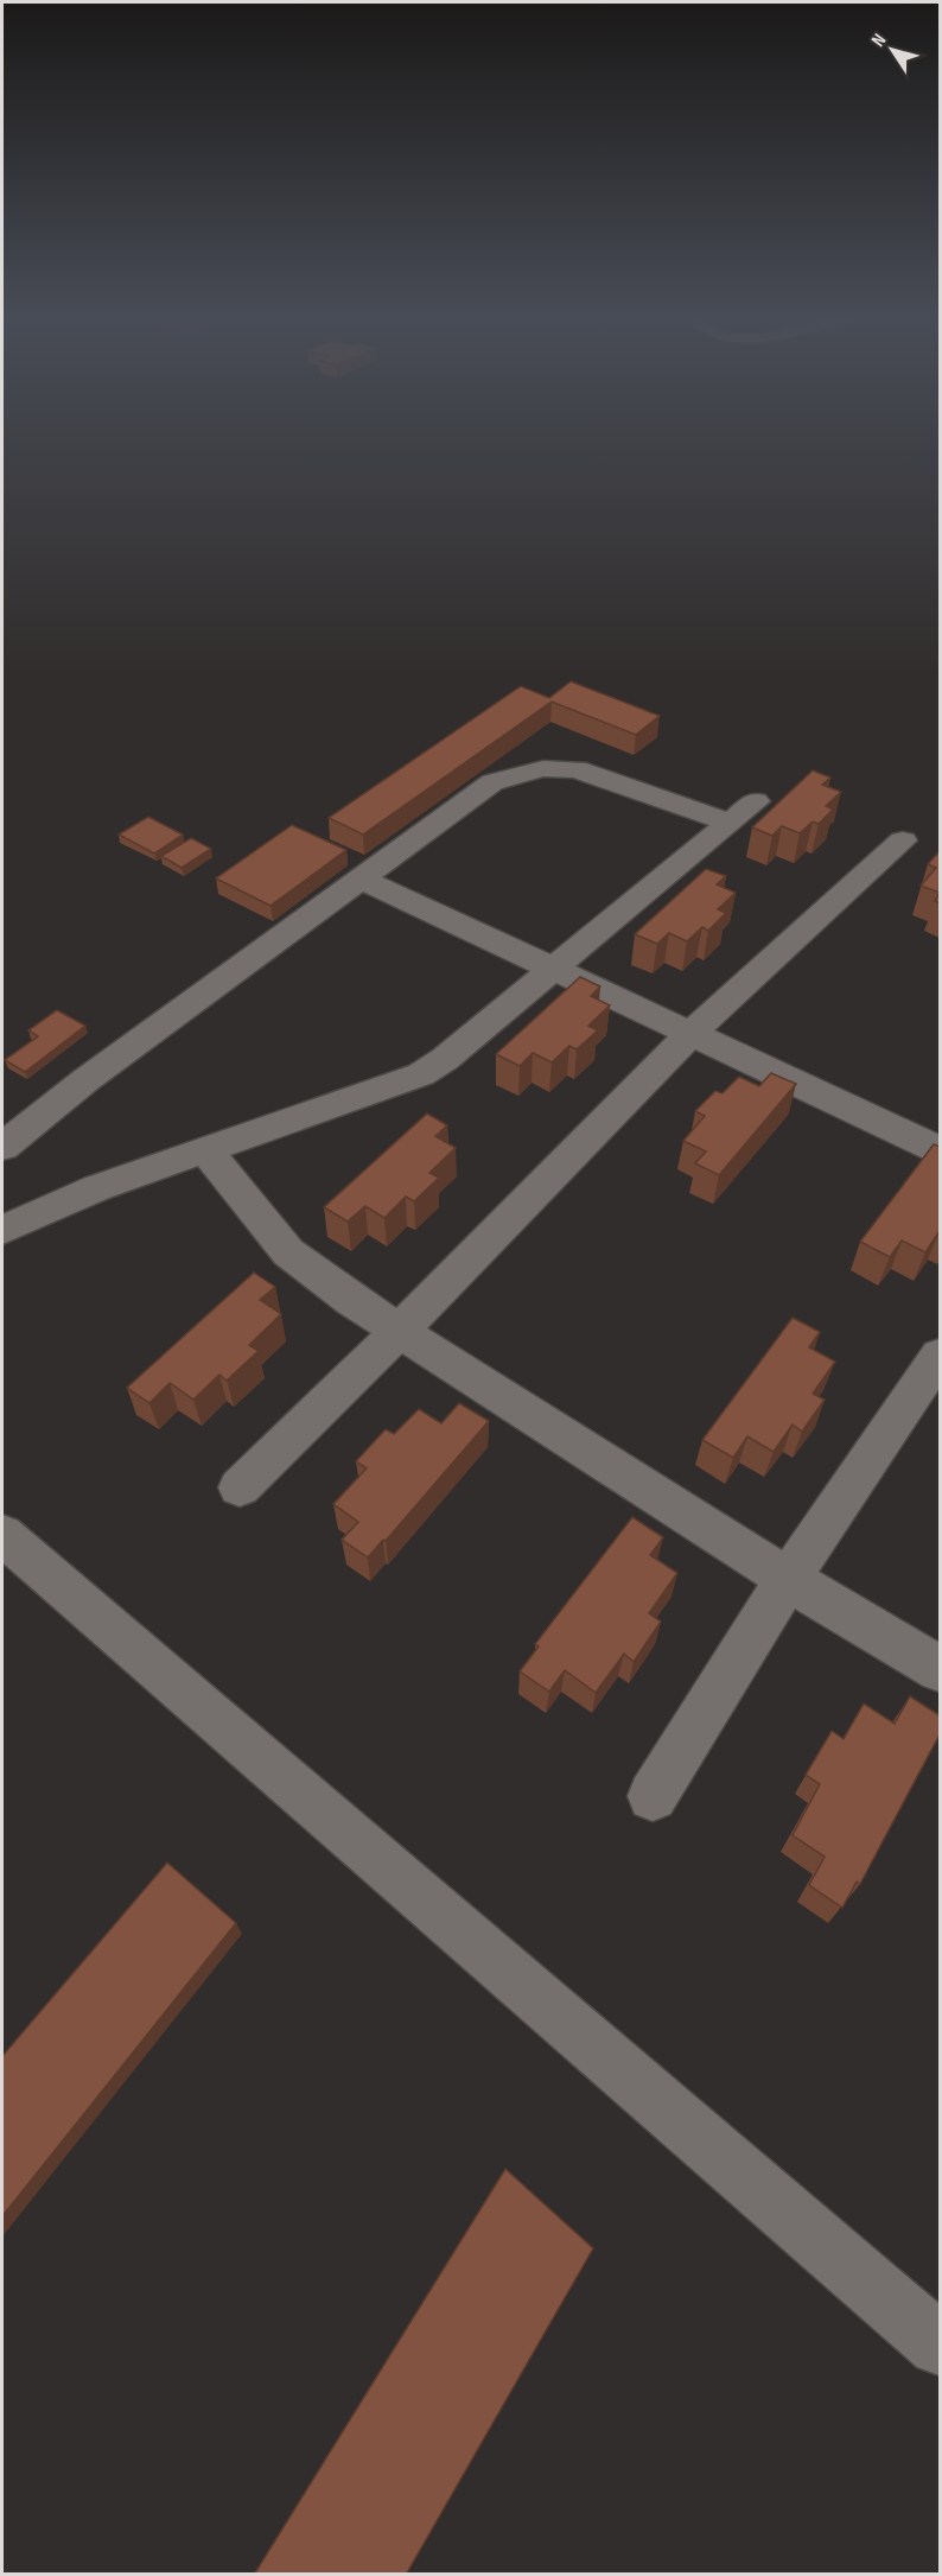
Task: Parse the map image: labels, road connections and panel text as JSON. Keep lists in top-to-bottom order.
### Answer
{
  "north": "top left"
}
